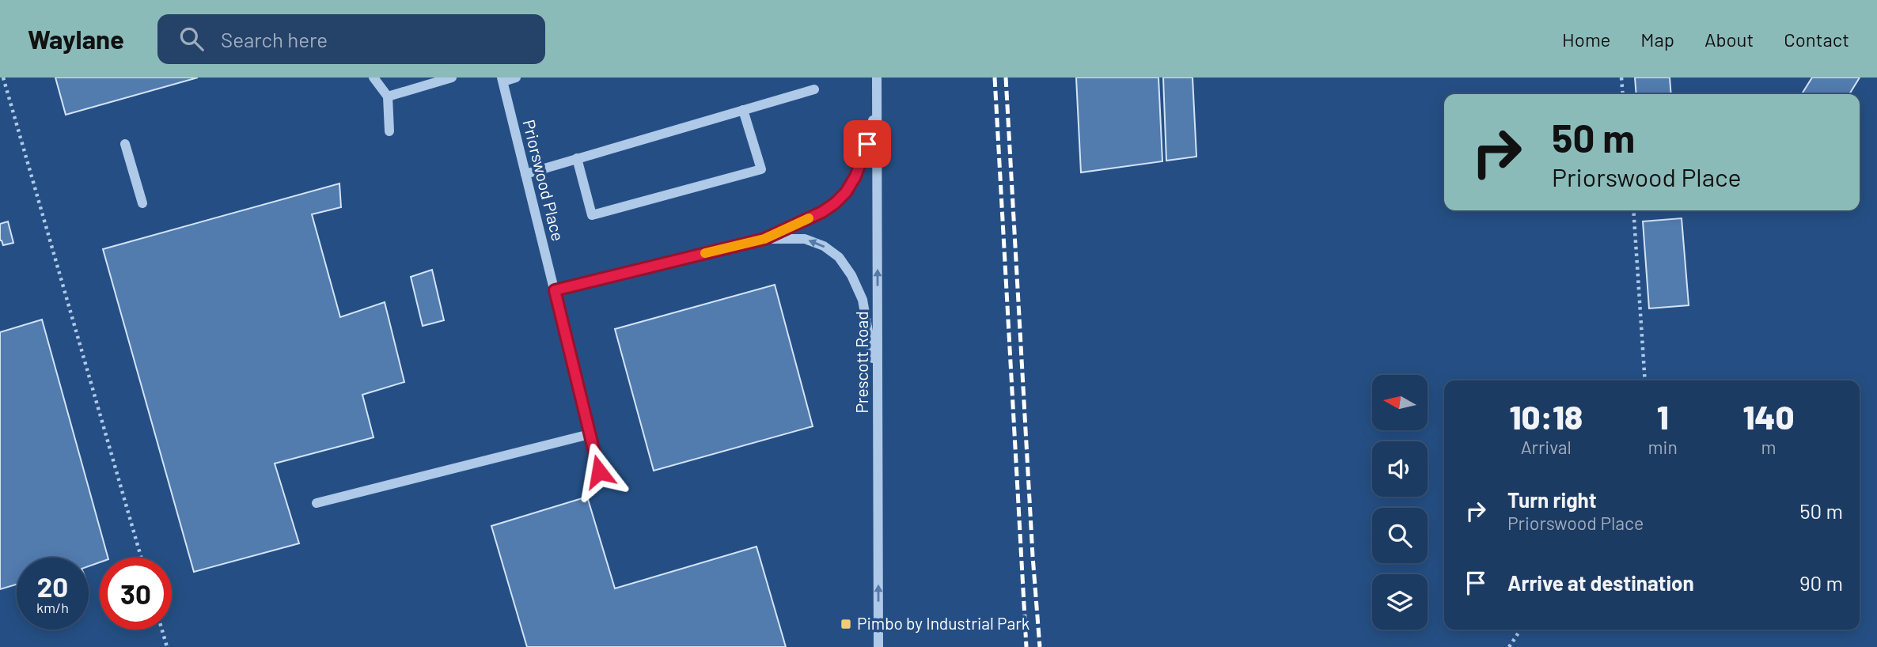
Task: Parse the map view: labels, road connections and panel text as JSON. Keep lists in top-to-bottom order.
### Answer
{
  "streets": {
    "street": ["Priorswood Place", "Prescott Road"]
  },
  "one_way": ["Prescott Road"],
  "places": {
    "transit": ["Pimbo by Industrial Park"]
  },
  "north": "left",
  "page": {
    "header": "Waylane",
    "search": "Search here",
    "nav": [
      "Home",
      "Map",
      "About",
      "Contact"
    ],
    "turn": ["50 m", "Priorswood Place"],
    "eta": [
      "10:18",
      "Arrival",
      "1",
      "min",
      "140",
      "m"
    ],
    "list": [
      {
        "name": "Turn right",
        "note": "Priorswood Place",
        "value": "50 m"
      },
      {
        "name": "Arrive at destination",
        "value": "90 m"
      }
    ],
    "speed": "20 km/h",
    "limit": "30"
  }
}
